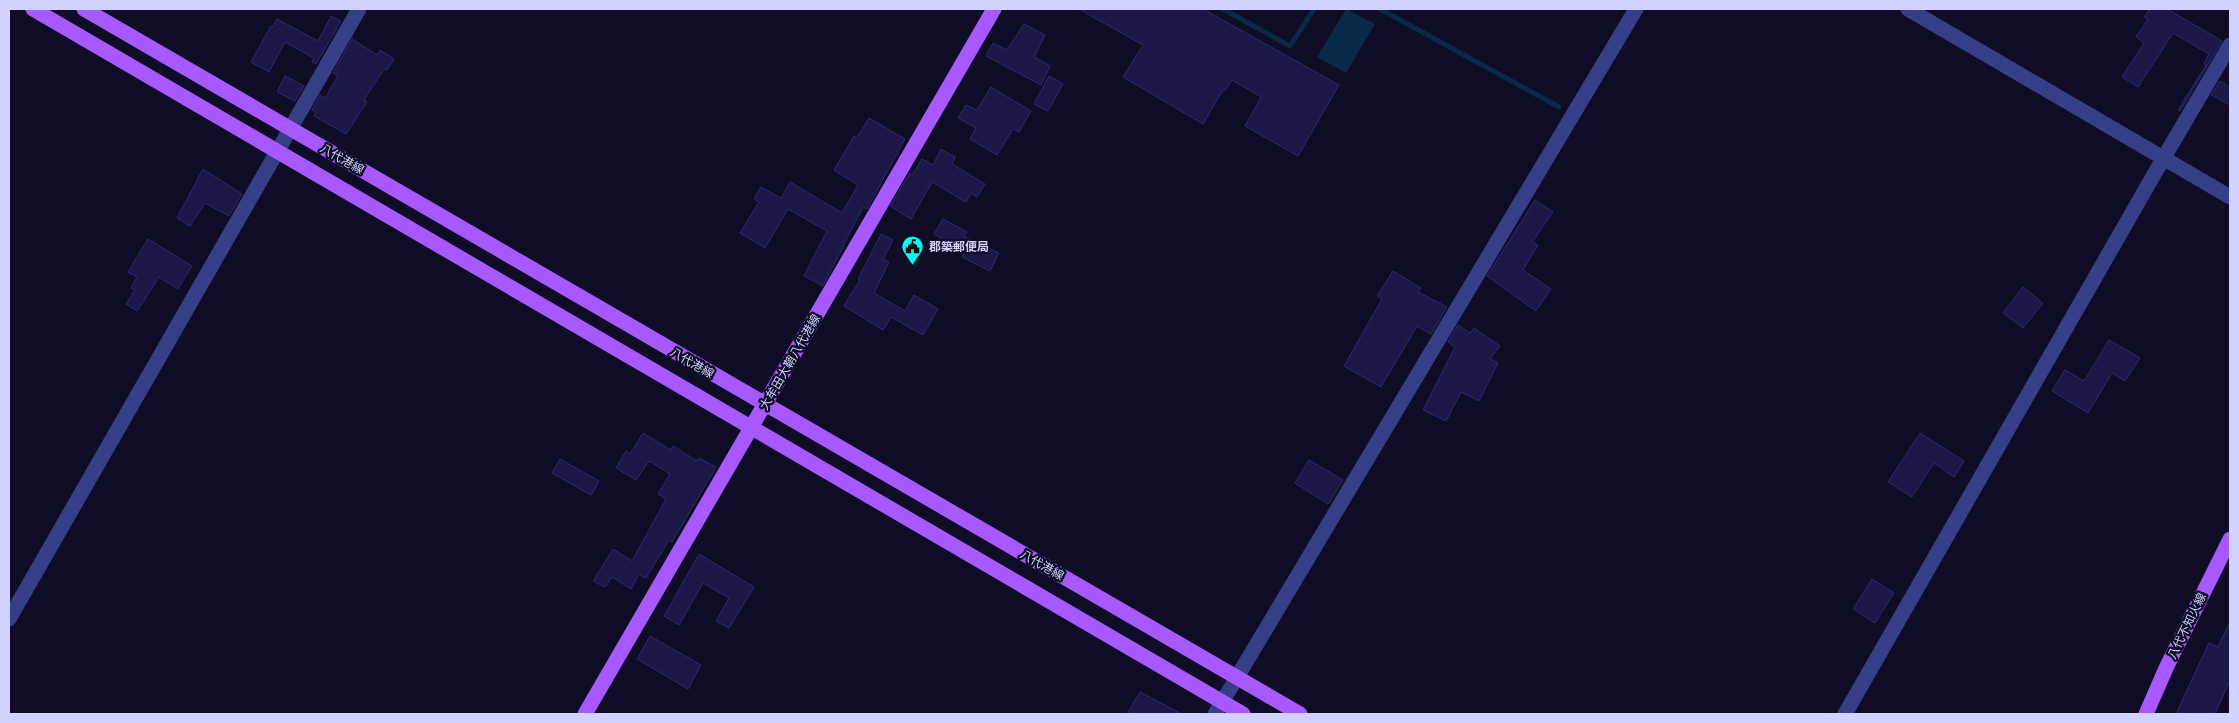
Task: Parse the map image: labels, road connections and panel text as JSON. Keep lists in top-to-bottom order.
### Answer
{
  "streets": {
    "main road": ["八代港線", "大牟田大鞘八代港線", "八代不知火線"]
  },
  "crossings": [
    ["八代港線", "大牟田大鞘八代港線"]
  ],
  "places": {
    "public building": ["郡築郵便局"]
  }
}
